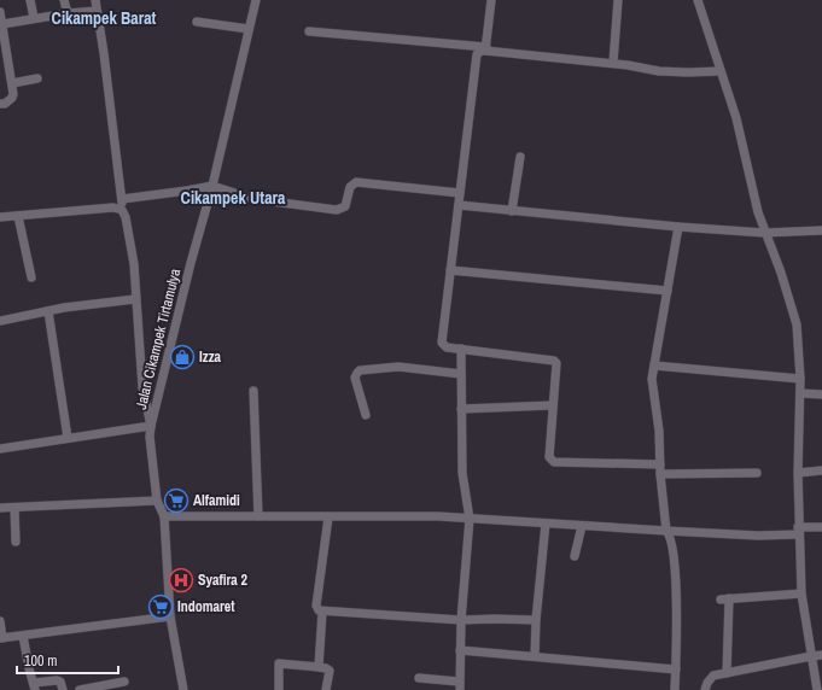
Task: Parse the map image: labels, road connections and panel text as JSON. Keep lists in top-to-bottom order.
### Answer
{
  "streets": {
    "street": ["Jalan Cikampek Tirtamulya"]
  },
  "districts": ["Cikampek Barat", "Cikampek Utara"],
  "places": {
    "shop": ["Izza"],
    "supermarket": ["Alfamidi", "Indomaret"],
    "hospital": ["Syafira 2"]
  },
  "scale_bar": "100 m"
}
